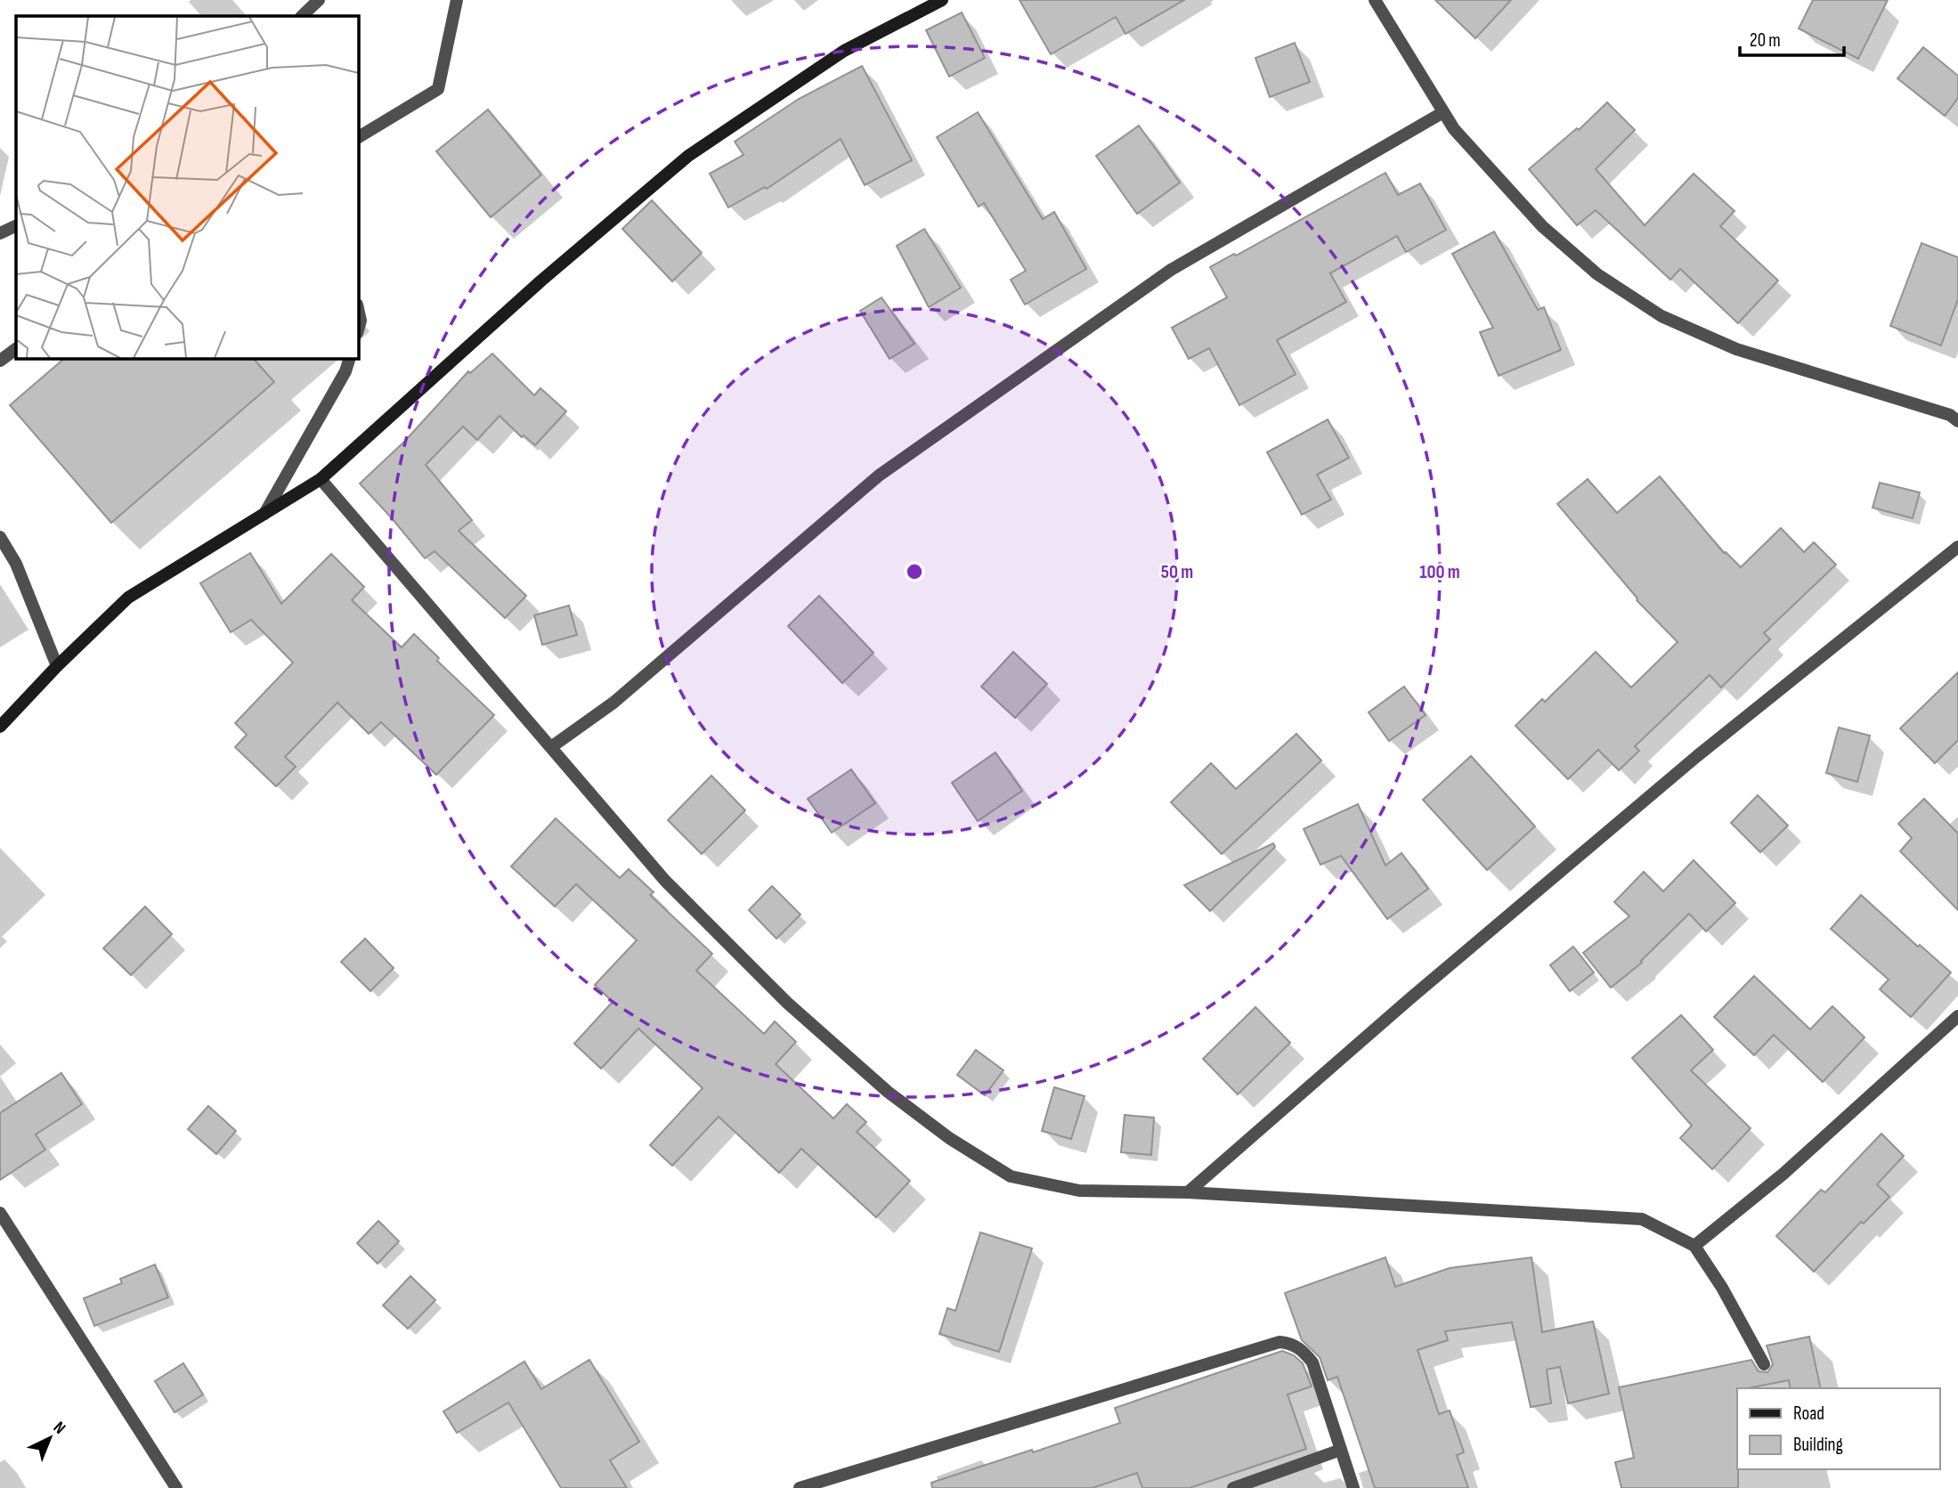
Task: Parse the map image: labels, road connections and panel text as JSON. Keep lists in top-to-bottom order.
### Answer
{
  "legend": ["Road", "Building"],
  "scale_bar": "20 m",
  "north": "top right",
  "rings": ["50 m", "100 m"]
}
